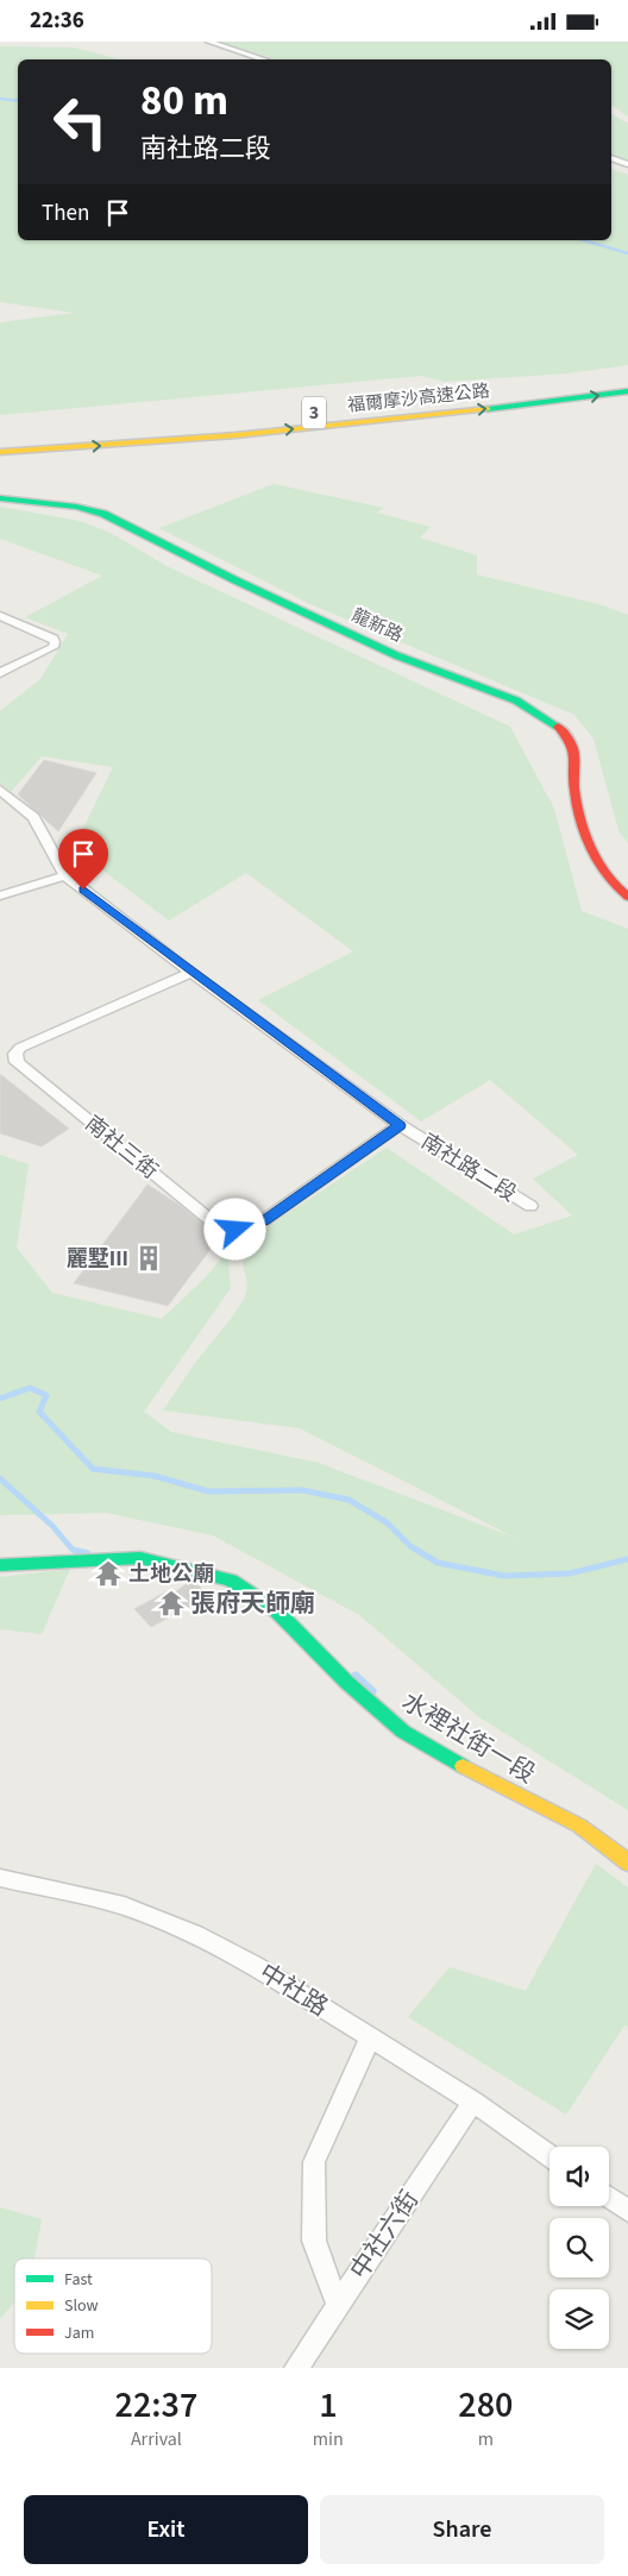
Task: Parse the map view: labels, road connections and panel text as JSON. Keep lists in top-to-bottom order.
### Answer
{
  "streets": {
    "main road": [
      "福爾摩沙高速公路",
      "3",
      "龍新路",
      "水裡社街一段"
    ],
    "street": [
      "南社三街",
      "南社路二段",
      "中社路",
      "中社六街"
    ]
  },
  "crossings": [
    ["南社三街", "南社路二段"],
    ["中社路", "中社六街"]
  ],
  "places": {
    "building": ["麗墅III"],
    "temple": ["土地公廟", "張府天師廟"]
  },
  "legend": ["Fast", "Slow", "Jam"],
  "page": {
    "status": "22:36",
    "turn": ["80 m", "南社路二段"],
    "then": "Then",
    "eta": [
      "22:37",
      "Arrival",
      "1",
      "min",
      "280",
      "m"
    ],
    "buttons": ["Exit", "Share"]
  }
}
